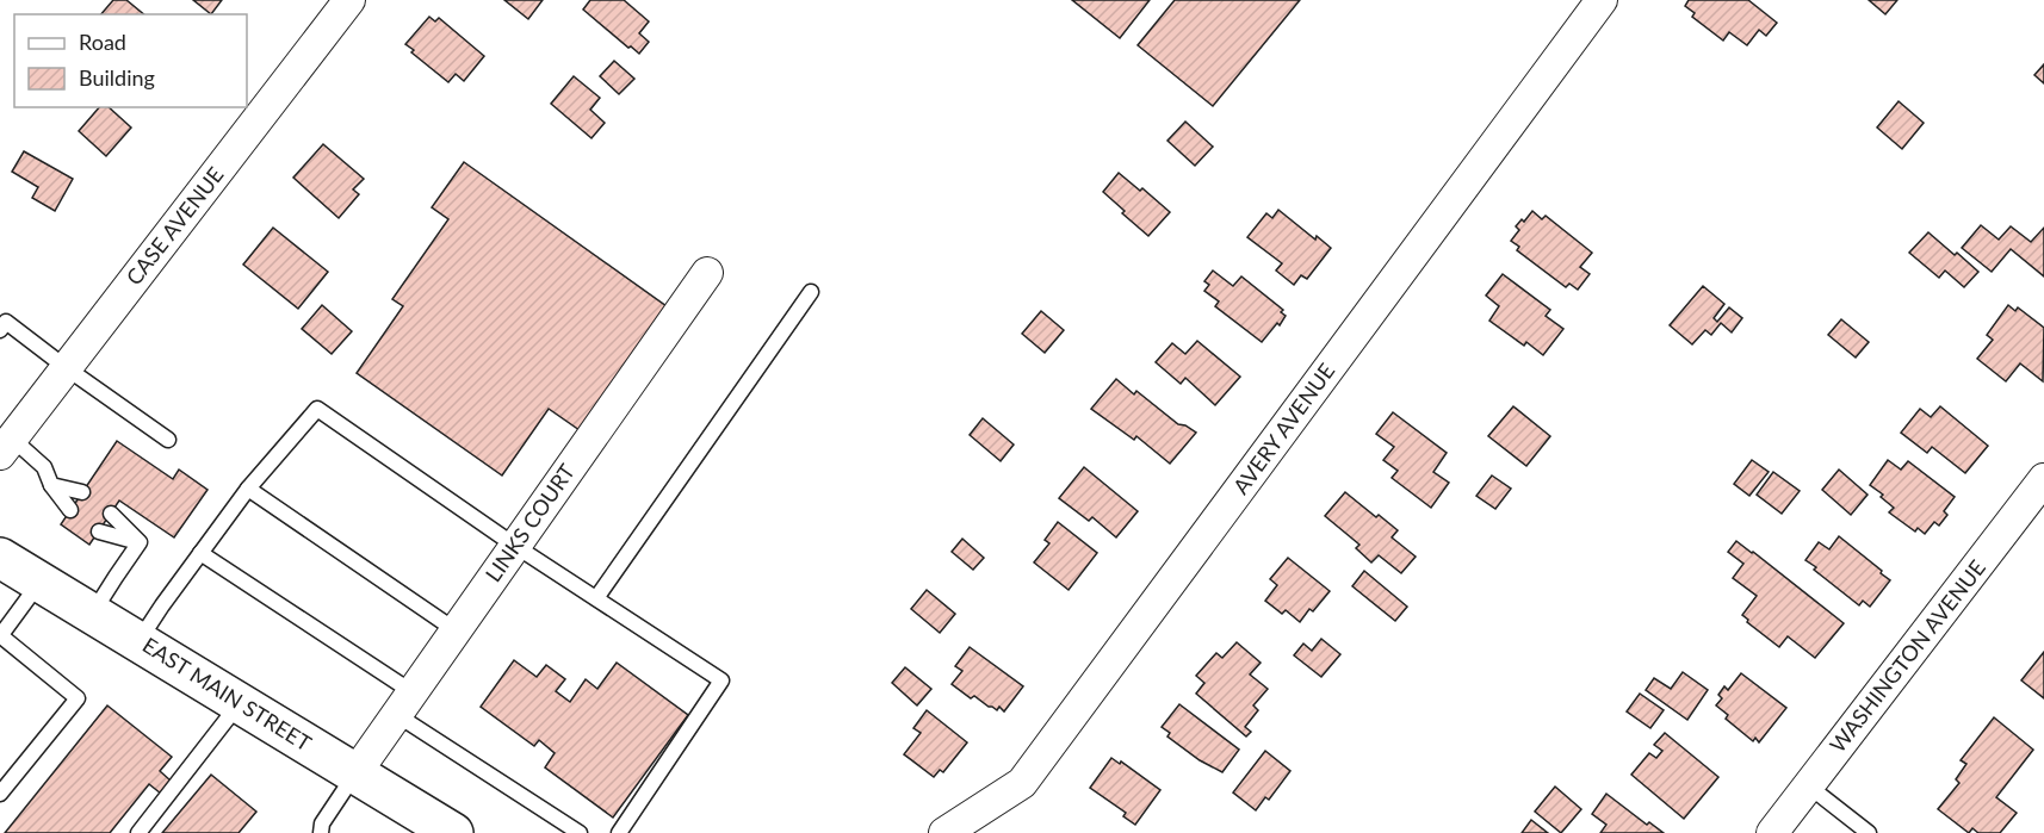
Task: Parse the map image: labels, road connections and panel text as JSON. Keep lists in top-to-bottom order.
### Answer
{
  "streets": {
    "main road": ["EAST MAIN STREET"],
    "street": [
      "CASE AVENUE",
      "AVERY AVENUE",
      "LINKS COURT",
      "WASHINGTON AVENUE"
    ]
  },
  "crossings": [
    ["LINKS COURT", "EAST MAIN STREET"]
  ],
  "legend": ["Road", "Building"]
}
